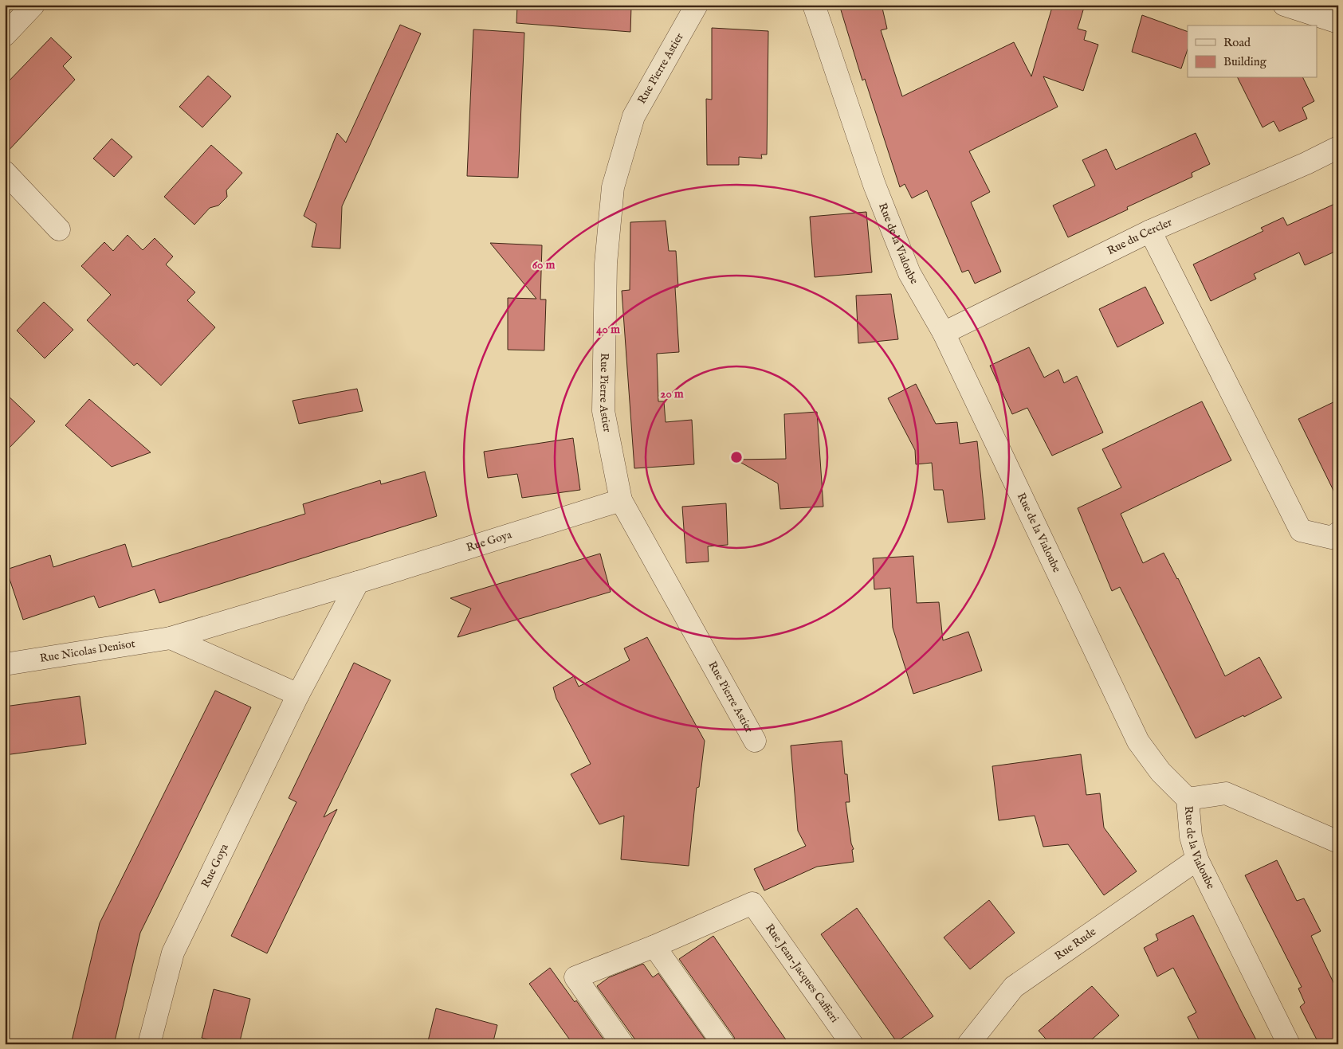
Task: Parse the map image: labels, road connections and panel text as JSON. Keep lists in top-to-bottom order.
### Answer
{
  "streets": {
    "street": [
      "Rue Pierre Astier",
      "Rue du Cercler",
      "Rue de la Vialoube",
      "Rue Goya",
      "Rue Nicolas Denisot",
      "Rue Rude",
      "Rue Jean-Jacques Caffieri"
    ]
  },
  "crossings": [
    ["Rue Pierre Astier", "Rue Goya"],
    ["Rue du Cercler", "Rue de la Vialoube"],
    ["Rue de la Vialoube", "Rue Rude"],
    ["Rue Goya", "Rue Nicolas Denisot"]
  ],
  "legend": ["Road", "Building"],
  "rings": ["60 m", "40 m", "20 m"]
}
